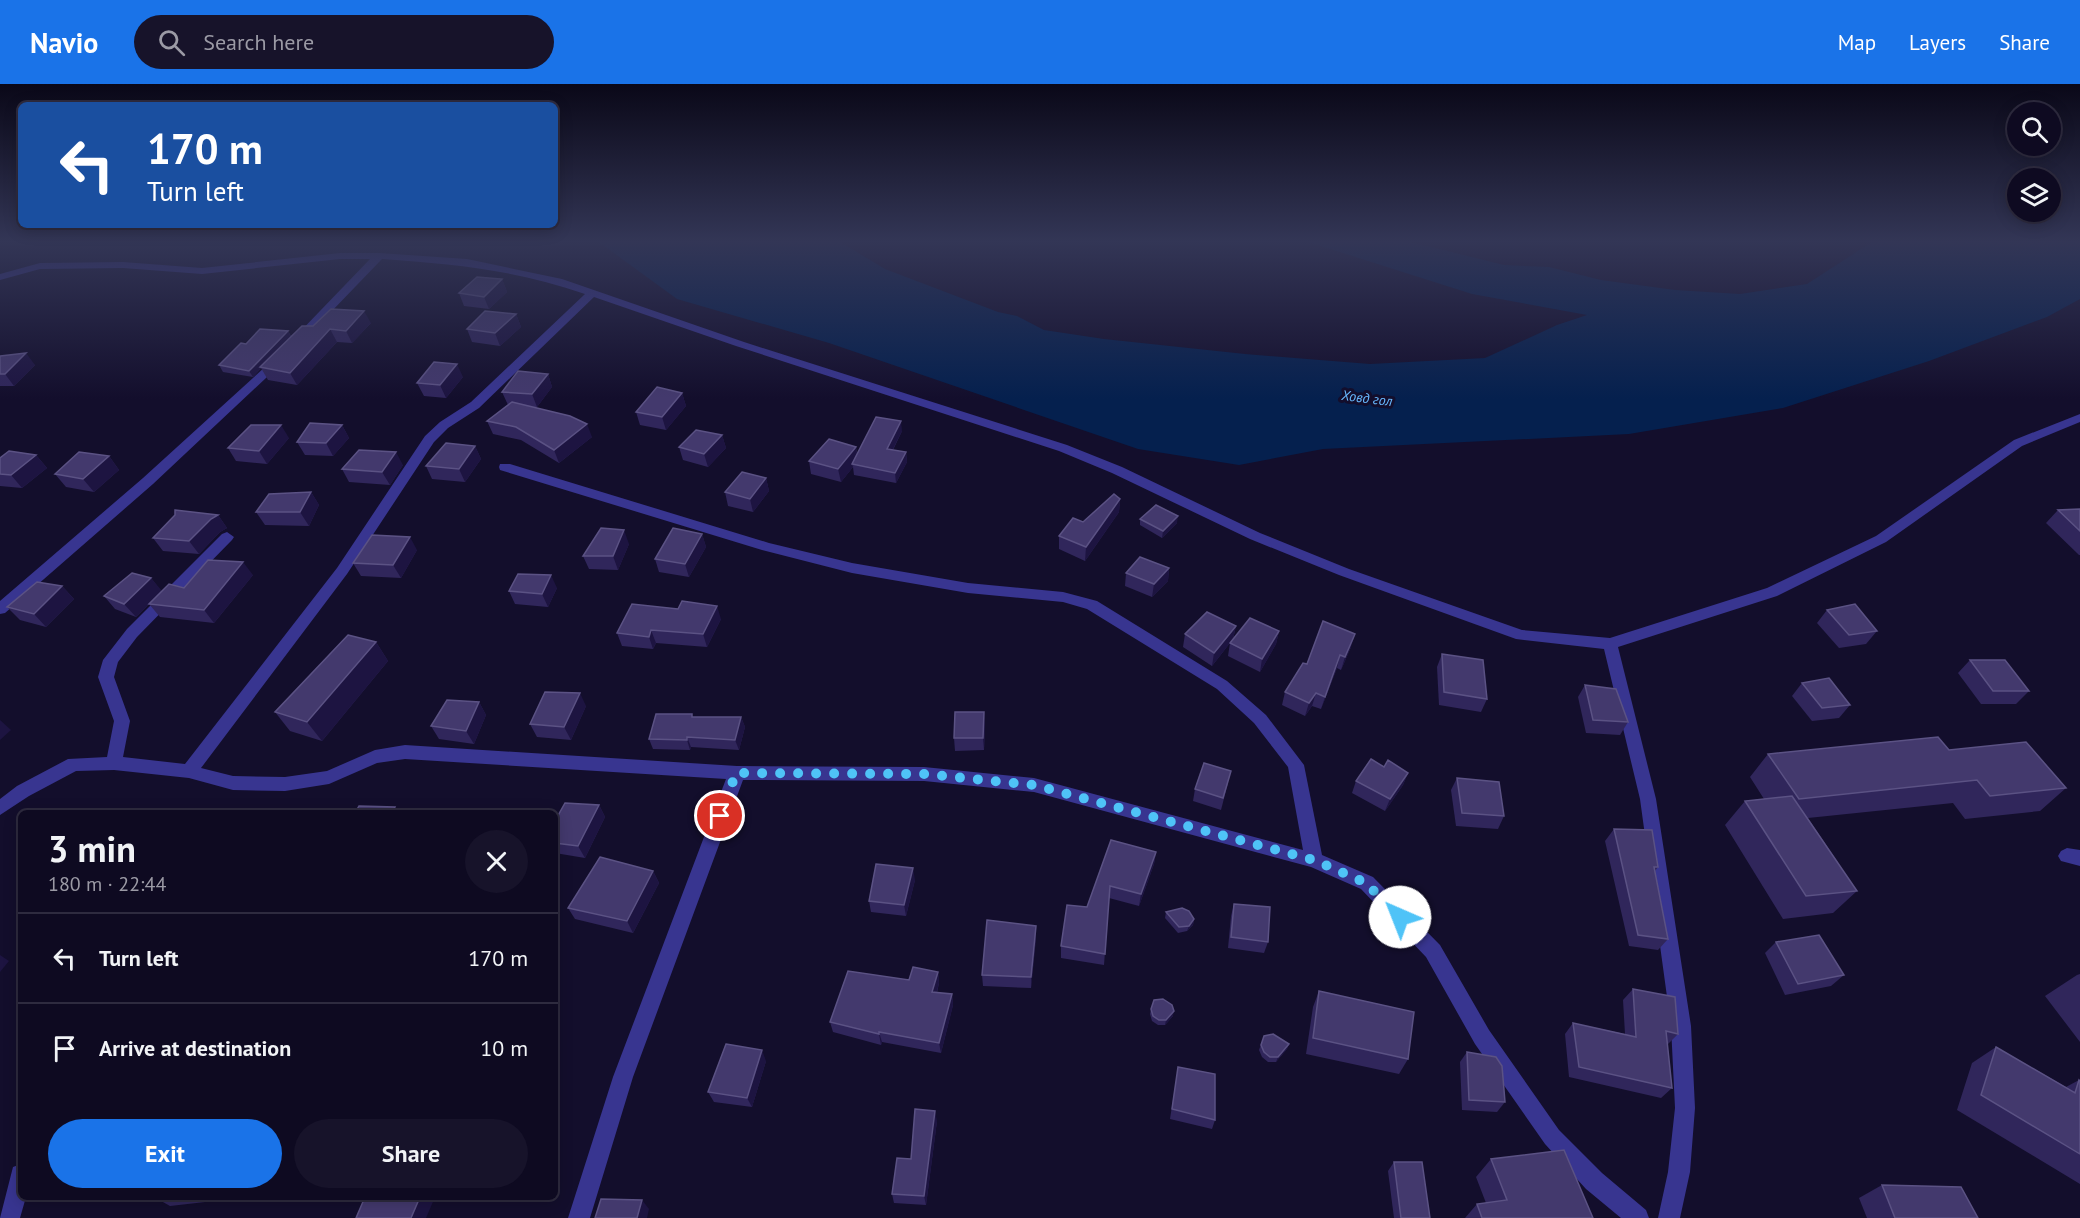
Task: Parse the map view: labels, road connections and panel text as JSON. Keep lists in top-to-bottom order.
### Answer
{
  "water": ["Ховд гол"],
  "page": {
    "header": "Navio",
    "search": "Search here",
    "nav": ["Map", "Layers", "Share"],
    "turn": ["170 m", "Turn left"],
    "heading": ["3 min", "180 m · 22:44"],
    "list": [
      {
        "name": "Turn left",
        "value": "170 m"
      },
      {
        "name": "Arrive at destination",
        "value": "10 m"
      }
    ],
    "buttons": ["Exit", "Share"]
  }
}
